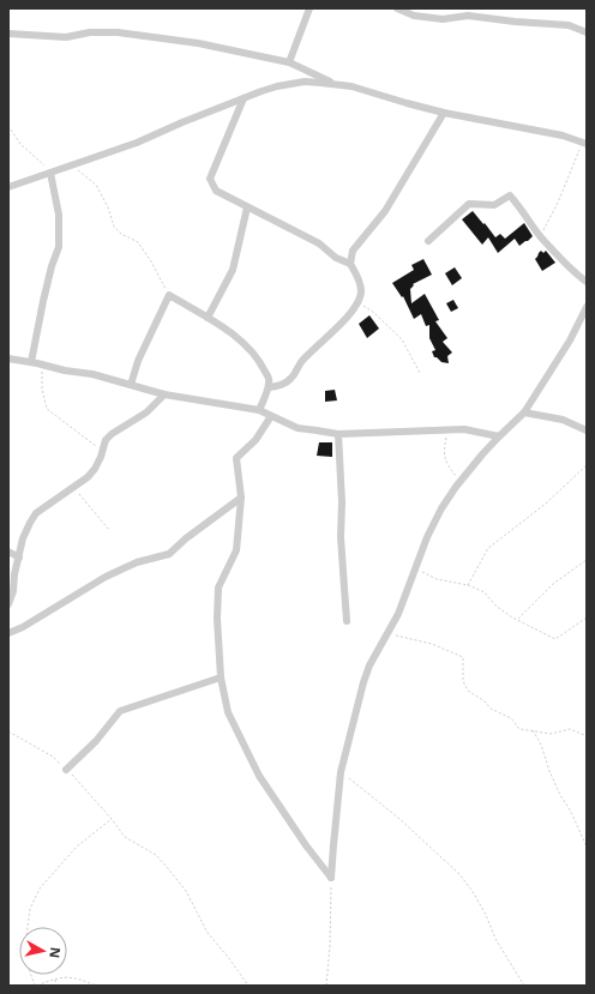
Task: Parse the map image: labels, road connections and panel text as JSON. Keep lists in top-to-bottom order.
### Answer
{
  "north": "right"
}
